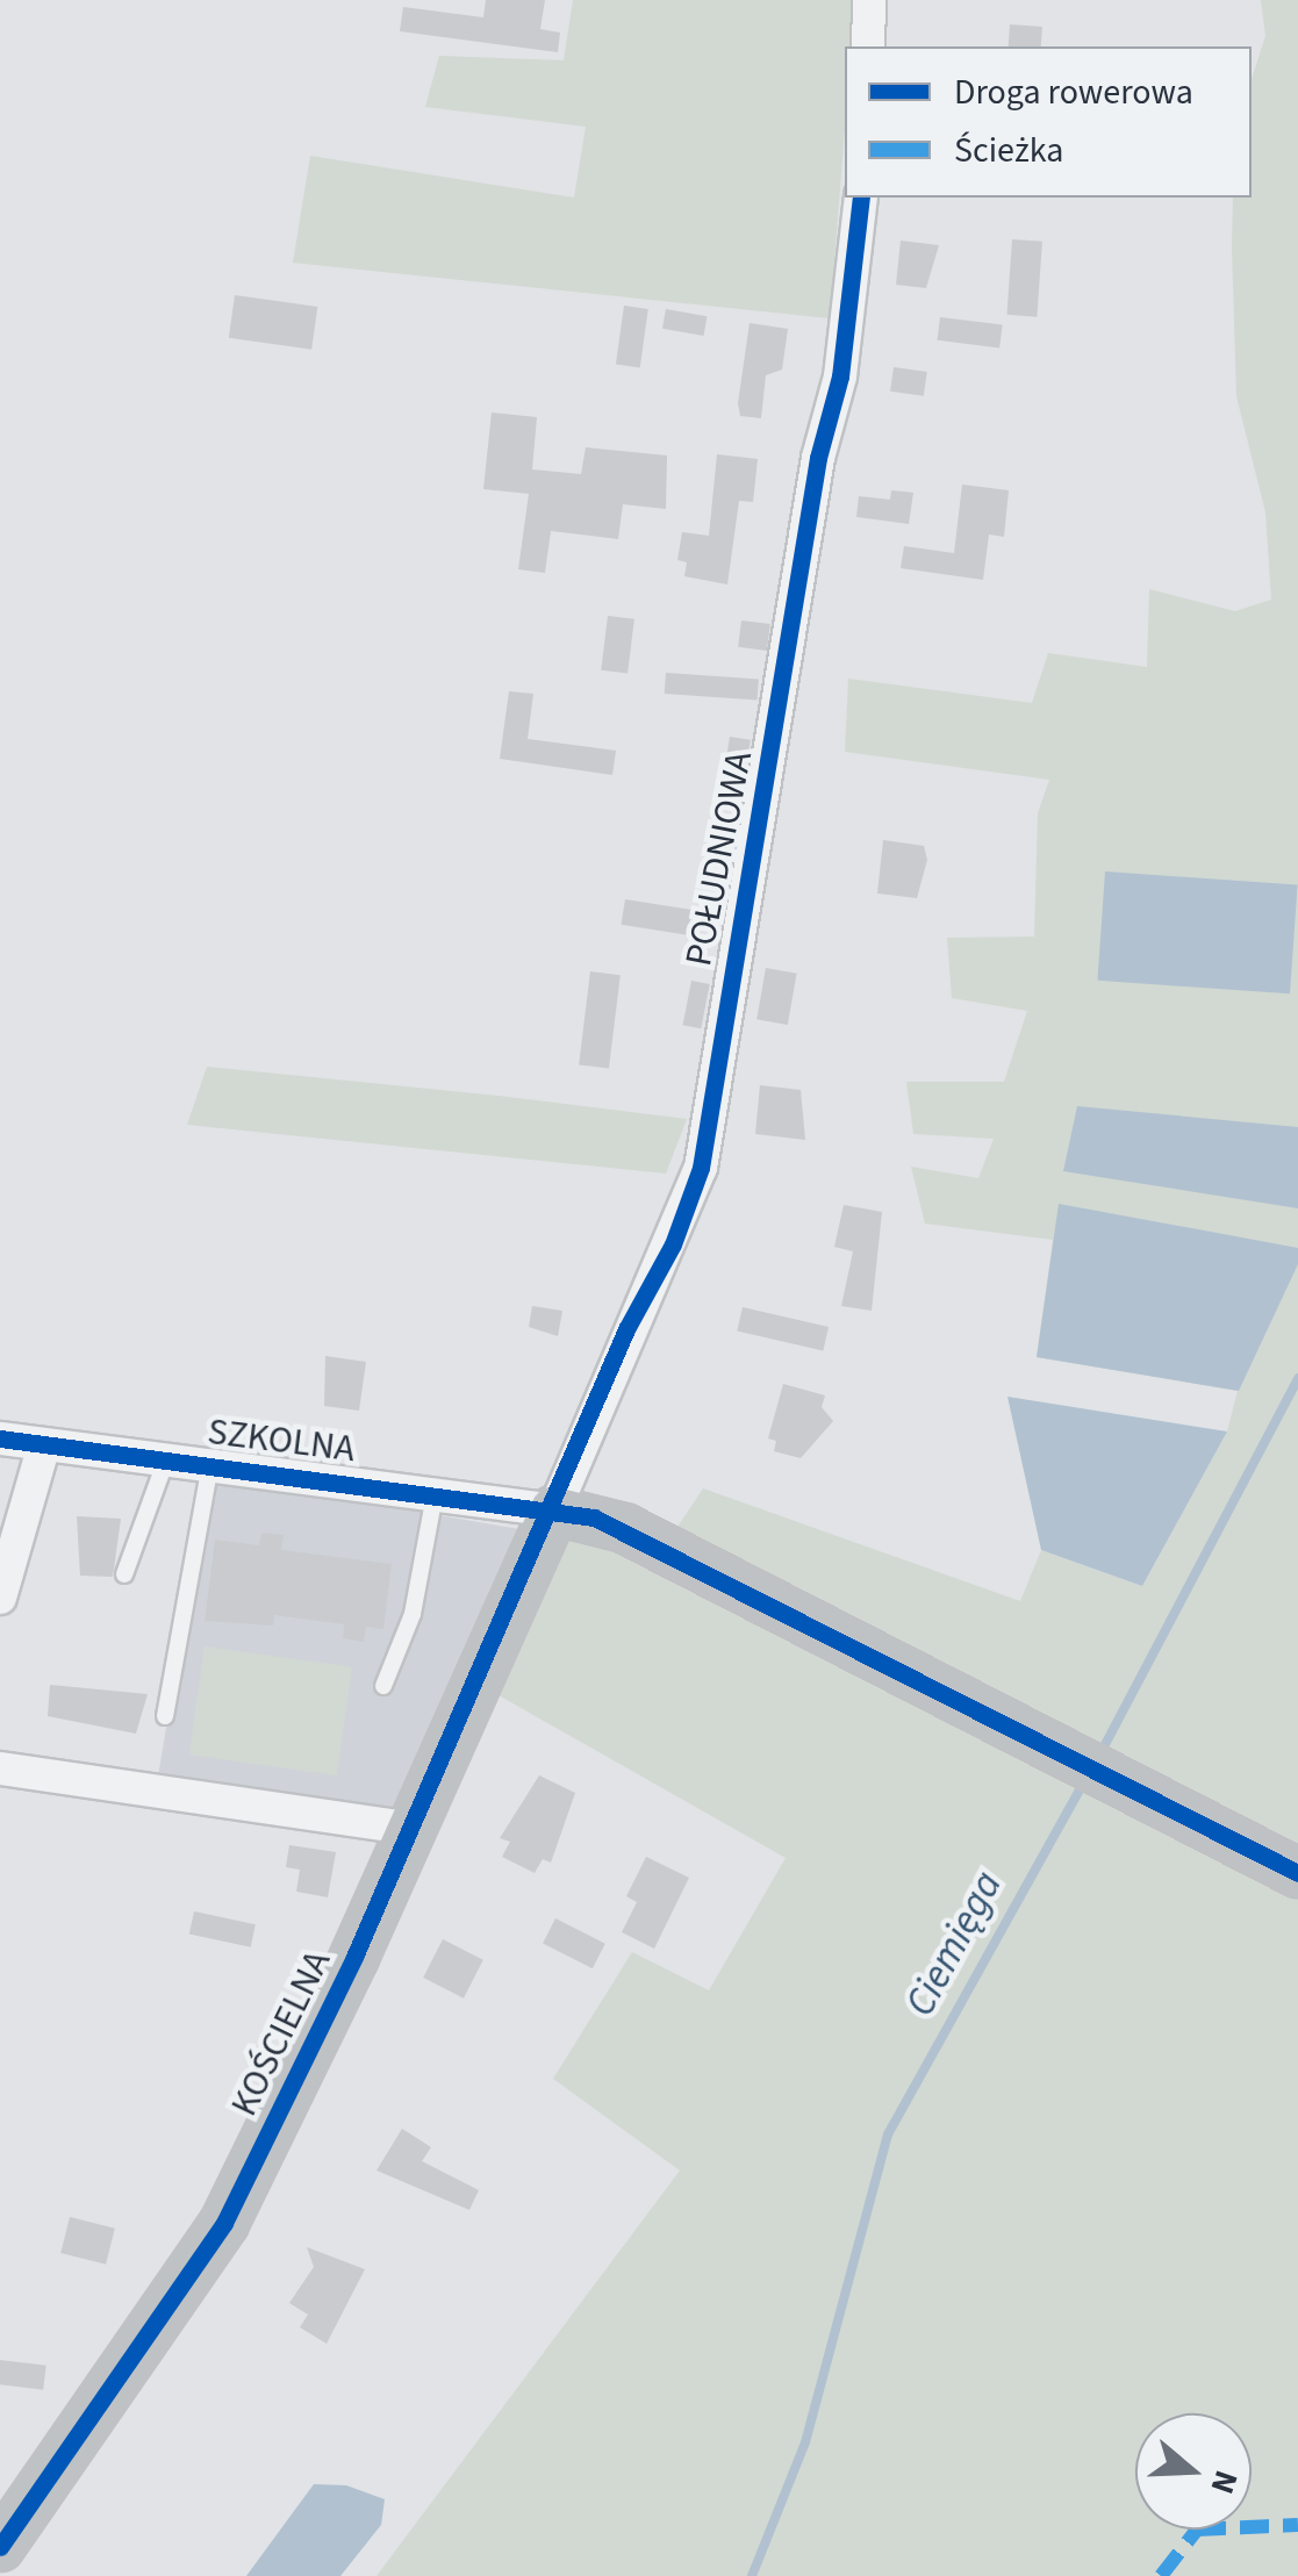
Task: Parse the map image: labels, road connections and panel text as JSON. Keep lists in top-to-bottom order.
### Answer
{
  "streets": {
    "street": ["POŁUDNIOWA", "SZKOLNA", "KOŚCIELNA"]
  },
  "crossings": [
    ["POŁUDNIOWA", "SZKOLNA"],
    ["POŁUDNIOWA", "KOŚCIELNA"],
    ["SZKOLNA", "KOŚCIELNA"]
  ],
  "water": ["Ciemięga"],
  "legend": ["Droga rowerowa", "Ścieżka"],
  "north": "right"
}
